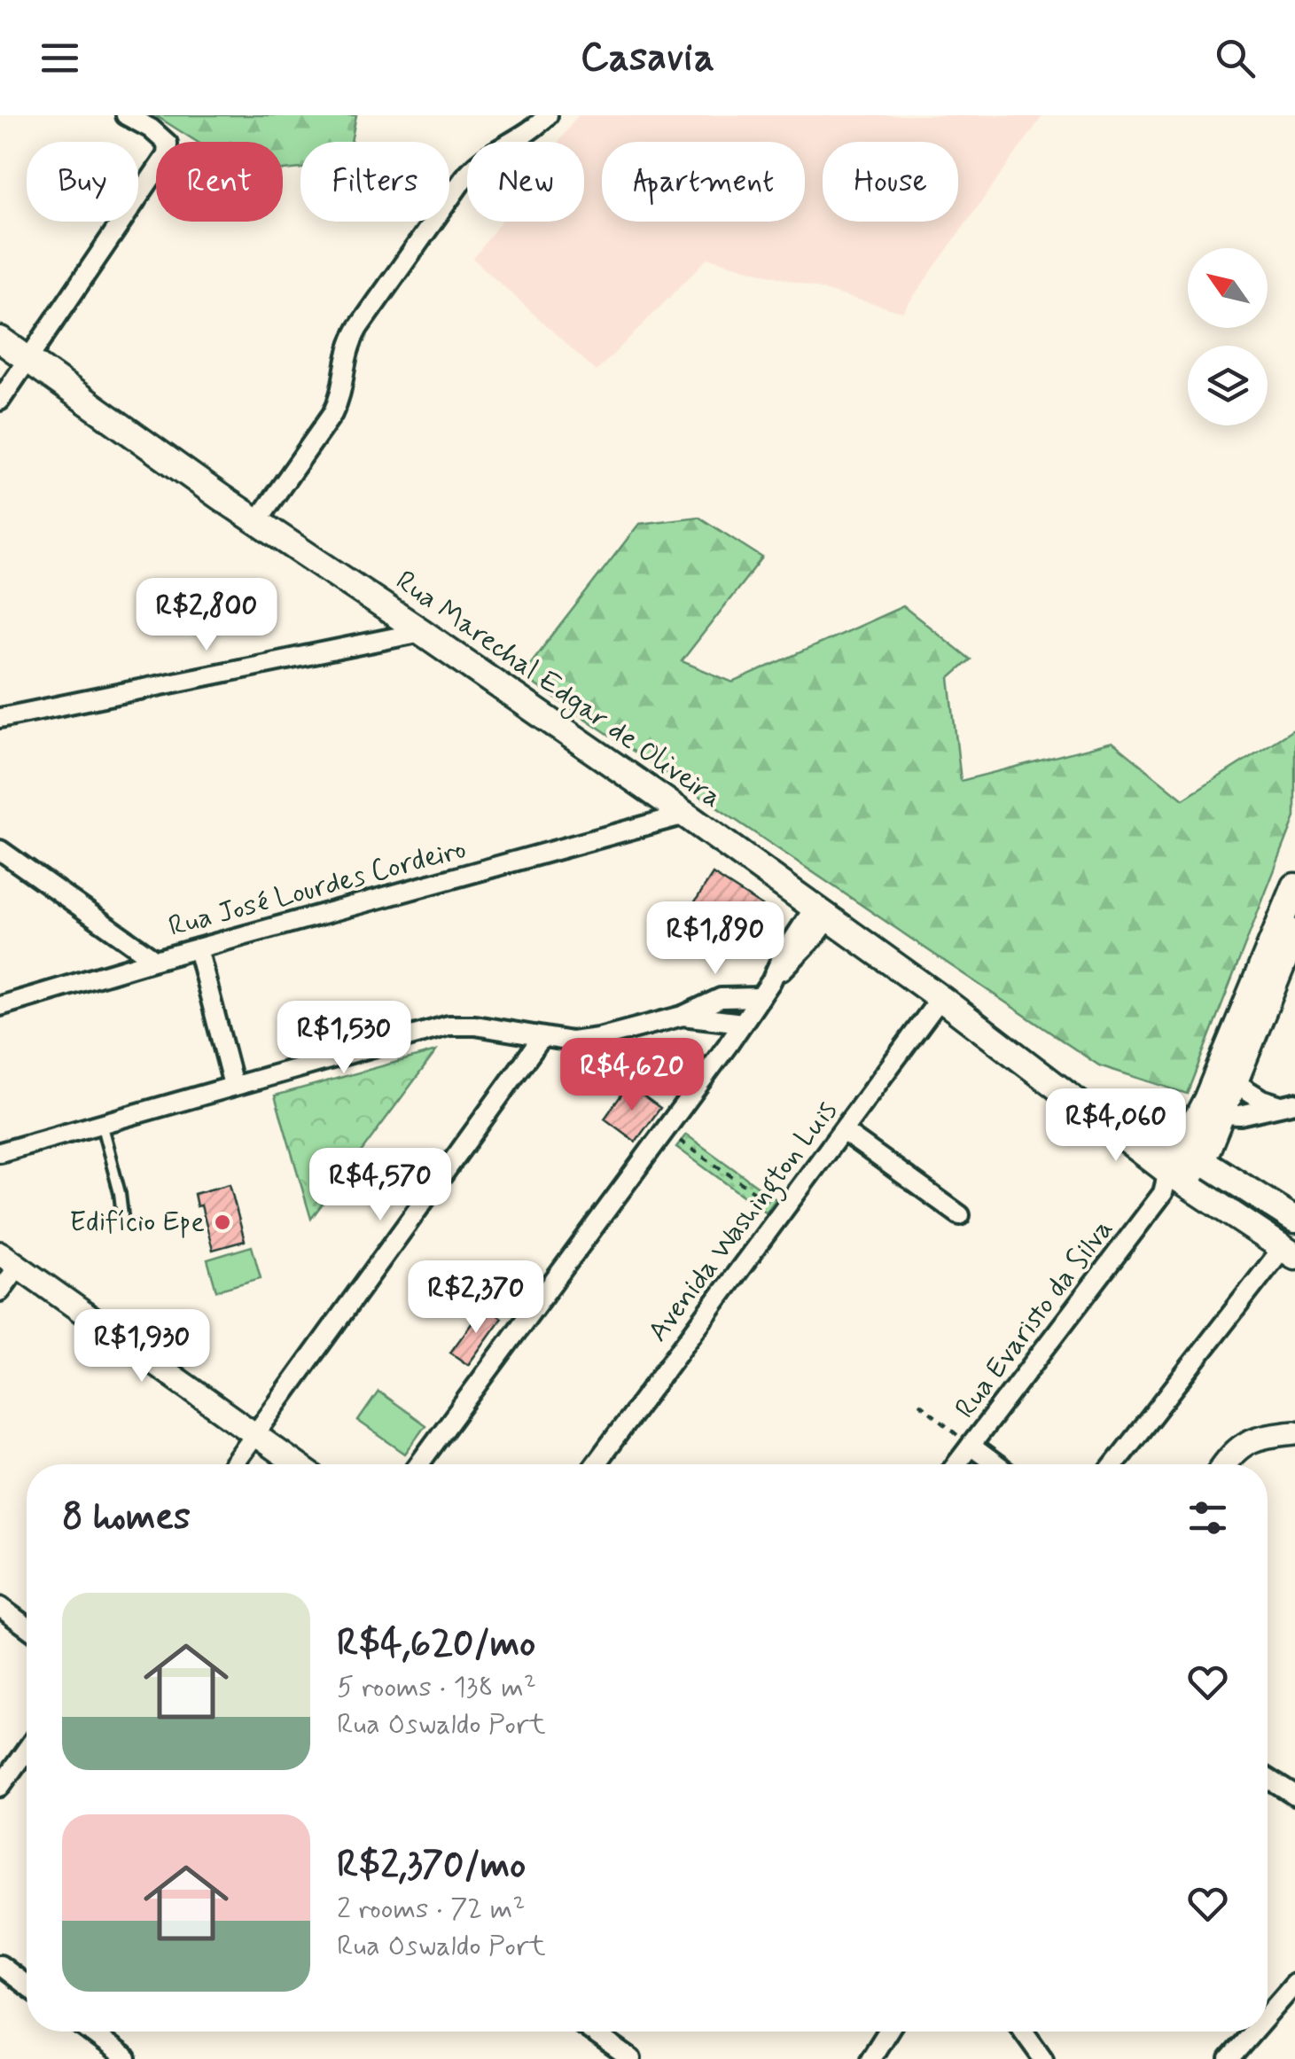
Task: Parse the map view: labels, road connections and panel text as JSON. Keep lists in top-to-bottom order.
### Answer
{
  "streets": {
    "main road": ["Rua Marechal Edgar de Oliveira"],
    "street": ["Rua José Lourdes Cordeiro", "Avenida Washington Luis", "Rua Evaristo da Silva"]
  },
  "crossings": [
    ["Rua Marechal Edgar de Oliveira", "Rua José Lourdes Cordeiro"],
    ["Rua Marechal Edgar de Oliveira", "Avenida Washington Luis"],
    ["Rua Marechal Edgar de Oliveira", "Rua Evaristo da Silva"]
  ],
  "places": ["Edifício Epe"],
  "north": "top left",
  "page": {
    "header": "Casavia",
    "chip": [
      "Buy",
      "Rent",
      "Filters",
      "New",
      "Apartment",
      "House"
    ],
    "price": [
      "R$2,800",
      "R$1,890",
      "R$1,530",
      "R$4,620",
      "R$4,060",
      "R$4,570",
      "R$2,370",
      "R$1,930"
    ],
    "heading": "8 homes",
    "list": [
      {
        "name": "R$4,620/mo",
        "note": "5 rooms · 138 m² · Rua Oswaldo Port"
      },
      {
        "name": "R$2,370/mo",
        "note": "2 rooms · 72 m² · Rua Oswaldo Port"
      }
    ]
  }
}
